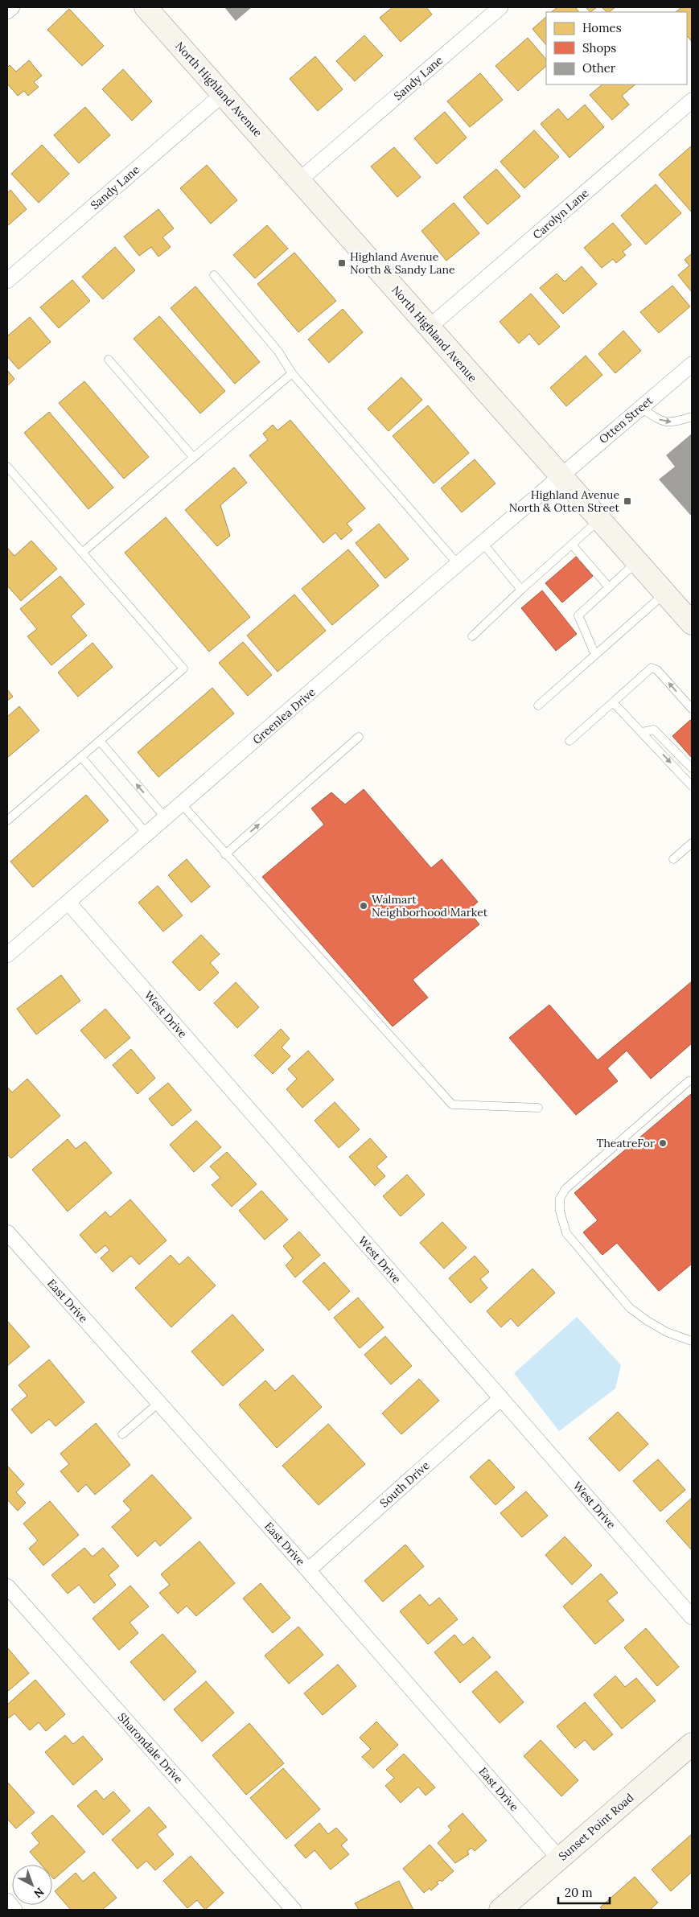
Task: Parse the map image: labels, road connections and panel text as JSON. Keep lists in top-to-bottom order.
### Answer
{
  "streets": {
    "street": [
      "Sandy Lane",
      "North Highland Avenue",
      "Carolyn Lane",
      "Otten Street",
      "Greenlea Drive",
      "West Drive",
      "East Drive",
      "South Drive",
      "Sharondale Drive",
      "Sunset Point Road"
    ]
  },
  "crossings": [
    ["Sandy Lane", "North Highland Avenue"],
    ["North Highland Avenue", "Carolyn Lane"],
    ["North Highland Avenue", "Otten Street"],
    ["North Highland Avenue", "Greenlea Drive"],
    ["Otten Street", "Greenlea Drive"],
    ["Greenlea Drive", "West Drive"],
    ["West Drive", "South Drive"],
    ["East Drive", "South Drive"],
    ["East Drive", "Sunset Point Road"]
  ],
  "places": {
    "transit": ["Highland Avenue North & Sandy Lane", "Highland Avenue North & Otten Street"],
    "other": ["Walmart Neighborhood Market", "TheatreFor"]
  },
  "legend": ["Homes", "Shops", "Other"],
  "scale_bar": "20 m",
  "north": "bottom right"
}
